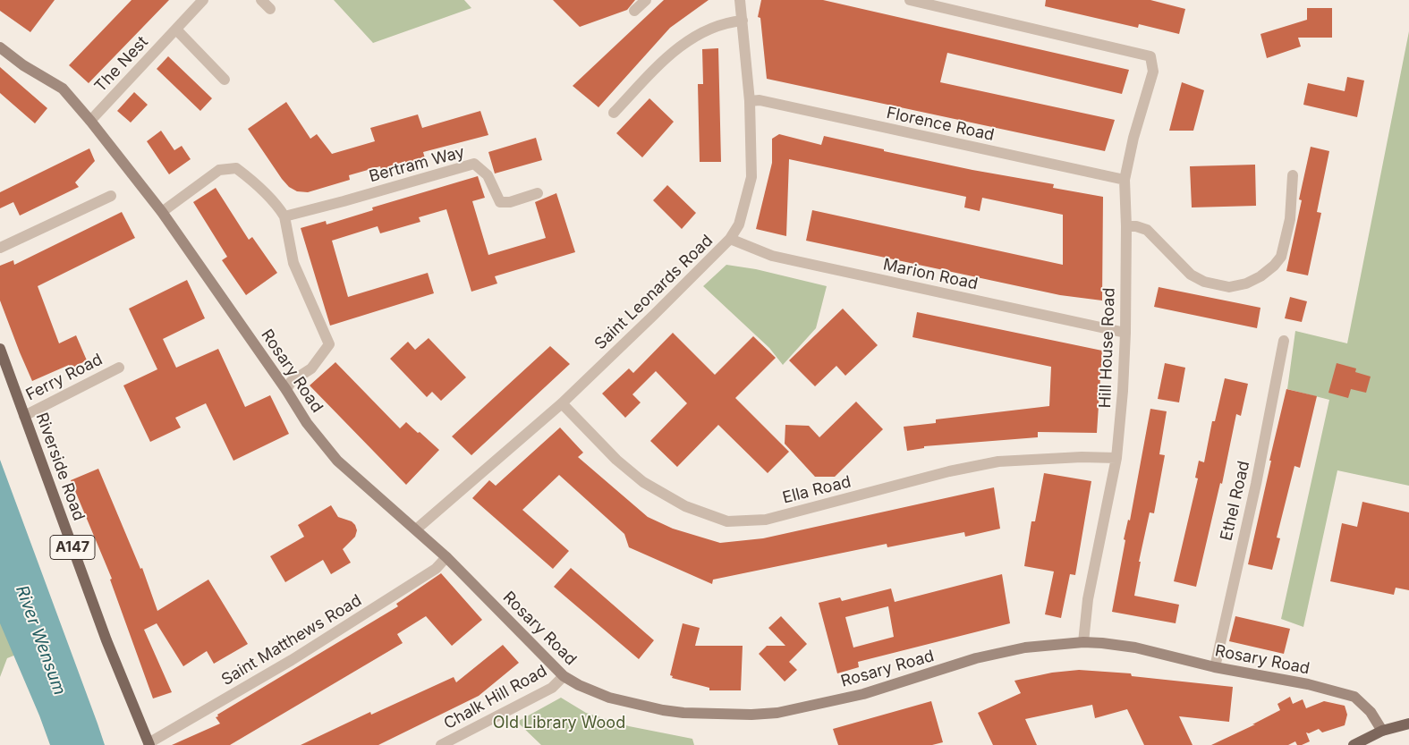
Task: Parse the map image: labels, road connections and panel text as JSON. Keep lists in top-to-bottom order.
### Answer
{
  "streets": {
    "main road": ["Riverside Road", "A147"],
    "street": [
      "The Nest",
      "Florence Road",
      "Bertram Way",
      "Marion Road",
      "Saint Leonards Road",
      "Hill House Road",
      "Rosary Road",
      "Ferry Road",
      "Ella Road",
      "Ethel Road",
      "Saint Matthews Road",
      "Chalk Hill Road"
    ]
  },
  "crossings": [
    ["The Nest", "Rosary Road"],
    ["Florence Road", "Saint Leonards Road"],
    ["Florence Road", "Hill House Road"],
    ["Marion Road", "Saint Leonards Road"],
    ["Marion Road", "Hill House Road"],
    ["Saint Leonards Road", "Rosary Road"],
    ["Saint Leonards Road", "Ella Road"],
    ["Hill House Road", "Rosary Road"],
    ["Hill House Road", "Ella Road"],
    ["Rosary Road", "Ethel Road"],
    ["Rosary Road", "Saint Matthews Road"],
    ["Rosary Road", "Chalk Hill Road"],
    ["Ferry Road", "Riverside Road"],
    ["Riverside Road", "Saint Matthews Road"]
  ],
  "water": ["River Wensum"],
  "parks": ["Old Library Wood"]
}
